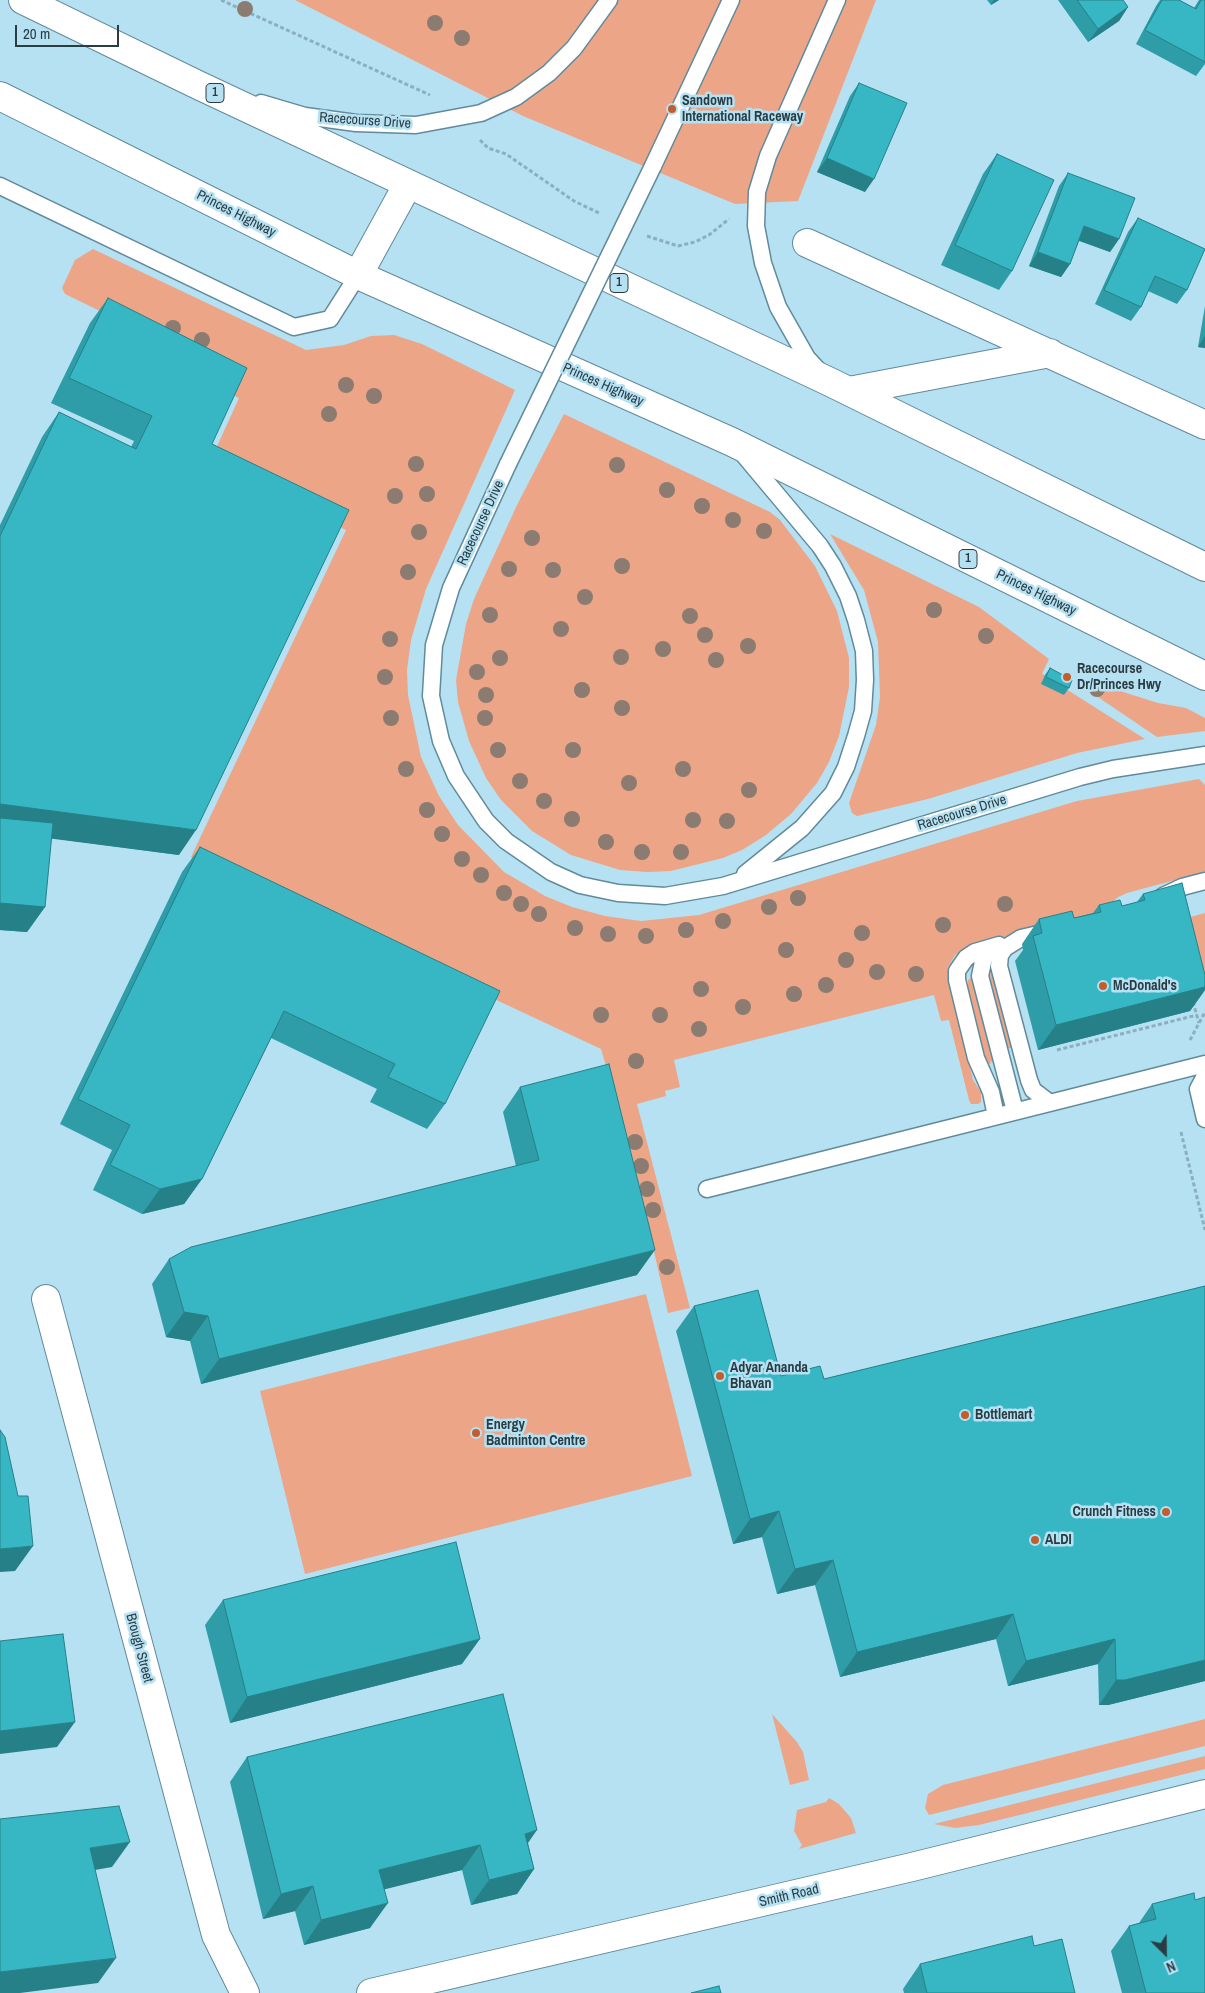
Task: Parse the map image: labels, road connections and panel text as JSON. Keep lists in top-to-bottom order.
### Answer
{
  "streets": {
    "main road": [
      "1",
      "Princes Highway",
      "Brough Street",
      "Smith Road"
    ],
    "lane": ["Racecourse Drive"]
  },
  "crossings": [
    ["1", "Racecourse Drive"],
    ["Racecourse Drive", "Princes Highway"]
  ],
  "places": [
    "Sandown International Raceway",
    "Racecourse Dr/Princes Hwy",
    "McDonald's",
    "Adyar Ananda Bhavan",
    "Bottlemart",
    "Energy Badminton Centre",
    "Crunch Fitness",
    "ALDI"
  ],
  "scale_bar": "20 m",
  "north": "bottom right"
}
